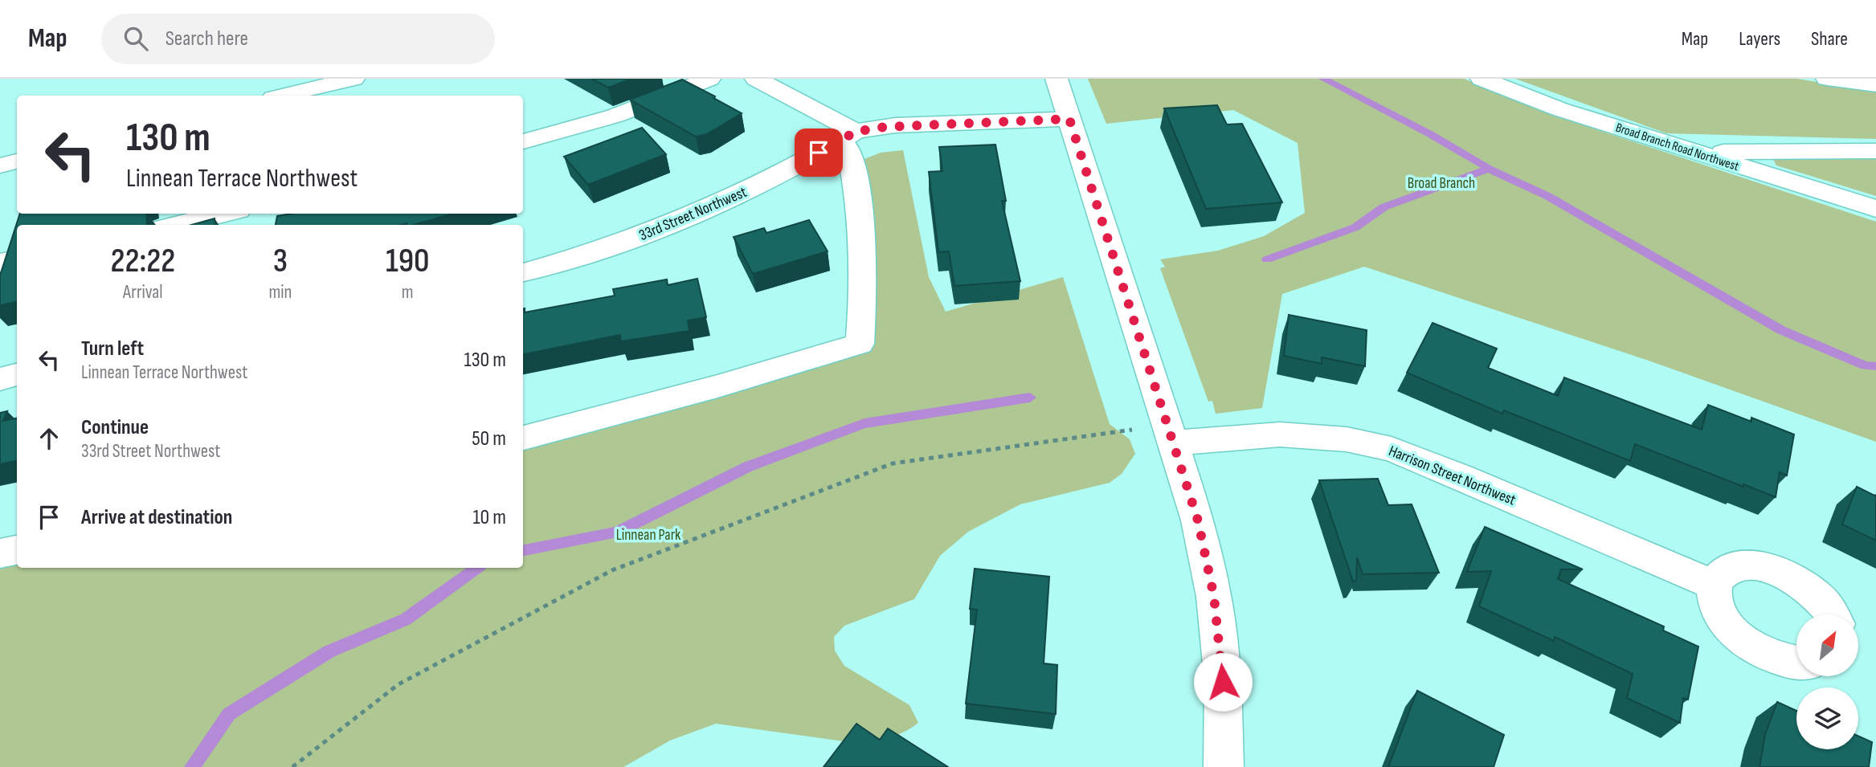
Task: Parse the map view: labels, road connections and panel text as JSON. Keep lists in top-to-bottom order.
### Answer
{
  "streets": {
    "street": ["Broad Branch Road Northwest", "33rd Street Northwest", "Harrison Street Northwest"]
  },
  "parks": ["Broad Branch", "Linnean Park"],
  "north": "top right",
  "page": {
    "header": "Map",
    "search": "Search here",
    "nav": ["Map", "Layers", "Share"],
    "turn": ["130 m", "Linnean Terrace Northwest"],
    "eta": [
      "22:22",
      "Arrival",
      "3",
      "min",
      "190",
      "m"
    ],
    "list": [
      {
        "name": "Turn left",
        "note": "Linnean Terrace Northwest",
        "value": "130 m"
      },
      {
        "name": "Continue",
        "note": "33rd Street Northwest",
        "value": "50 m"
      },
      {
        "name": "Arrive at destination",
        "value": "10 m"
      }
    ]
  }
}
